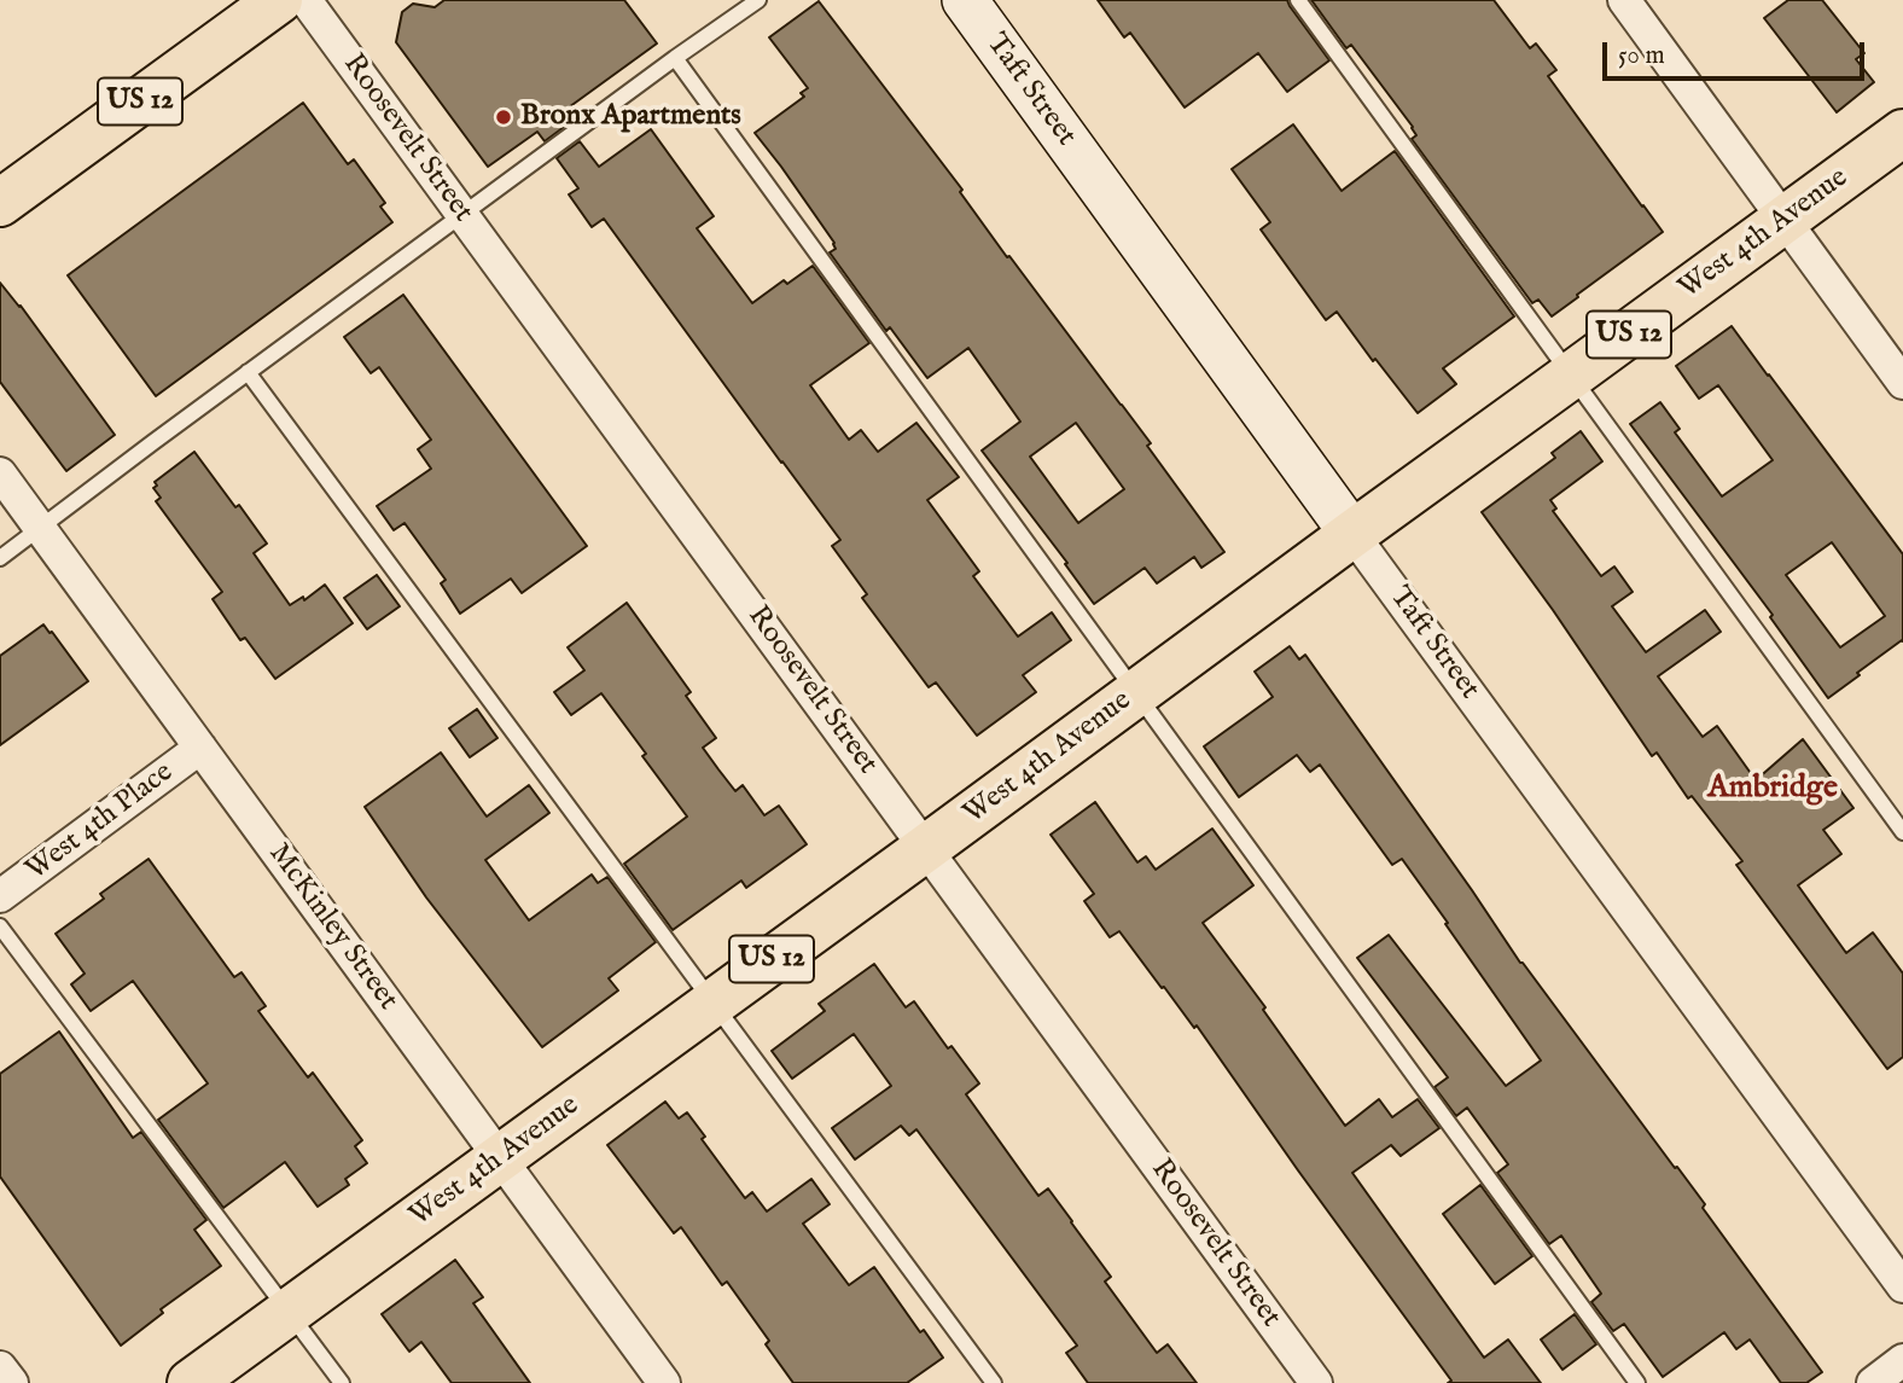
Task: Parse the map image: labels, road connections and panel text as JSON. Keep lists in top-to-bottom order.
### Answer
{
  "streets": {
    "main road": ["US 12", "West 4th Avenue"],
    "street": [
      "Taft Street",
      "Roosevelt Street",
      "West 4th Place",
      "McKinley Street"
    ]
  },
  "crossings": [
    ["Taft Street", "West 4th Avenue"],
    ["Roosevelt Street", "West 4th Avenue"],
    ["West 4th Avenue", "McKinley Street"],
    ["West 4th Place", "McKinley Street"]
  ],
  "districts": ["Ambridge"],
  "places": ["Bronx Apartments"],
  "scale_bar": "50 m"
}
